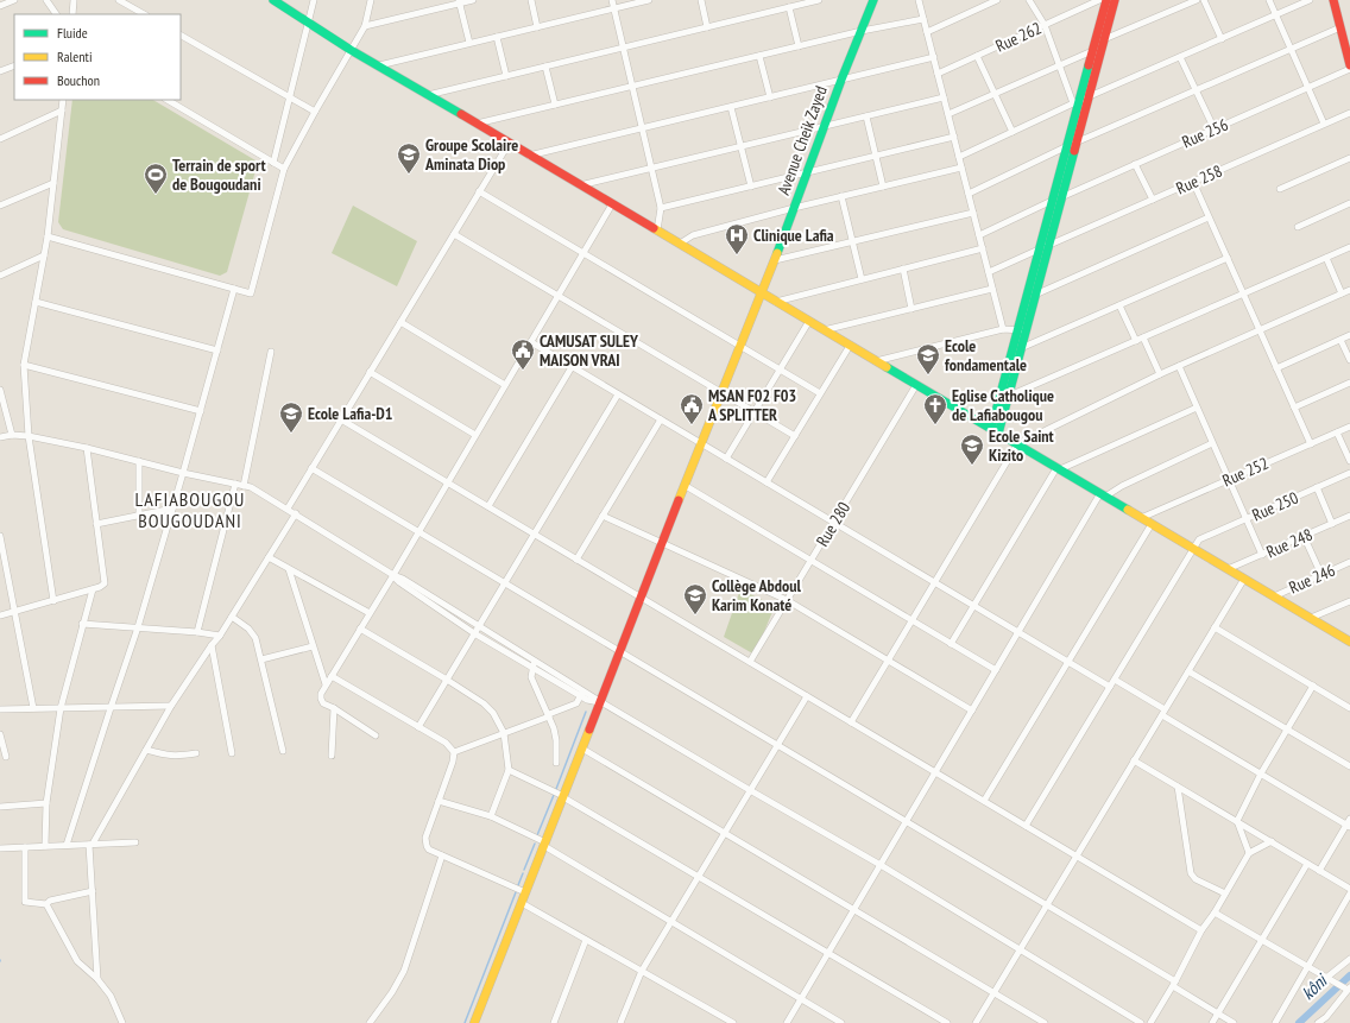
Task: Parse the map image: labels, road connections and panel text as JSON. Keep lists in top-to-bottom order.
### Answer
{
  "streets": {
    "street": [
      "Rue 262",
      "Rue 256",
      "Avenue Cheik Zayed",
      "Rue 258",
      "Rue 252",
      "Rue 250",
      "Rue 280",
      "Rue 248",
      "Rue 246"
    ]
  },
  "districts": ["LAFIABOUGOU BOUGOUDANI"],
  "water": ["kôni"],
  "places": {
    "school or university": [
      "Groupe Scolaire Aminata Diop",
      "Ecole fondamentale",
      "Ecole Lafia-D1",
      "Ecole Saint Kizito",
      "Collège Abdoul Karim Konaté"
    ],
    "sports": ["Terrain de sport de Bougoudani"],
    "hospital": ["Clinique Lafia"],
    "public building": ["CAMUSAT SULEY MAISON VRAI", "MSAN F02 F03 A SPLITTER"],
    "church": ["Eglise Catholique de Lafiabougou"]
  },
  "legend": ["Fluide", "Ralenti", "Bouchon"]
}
